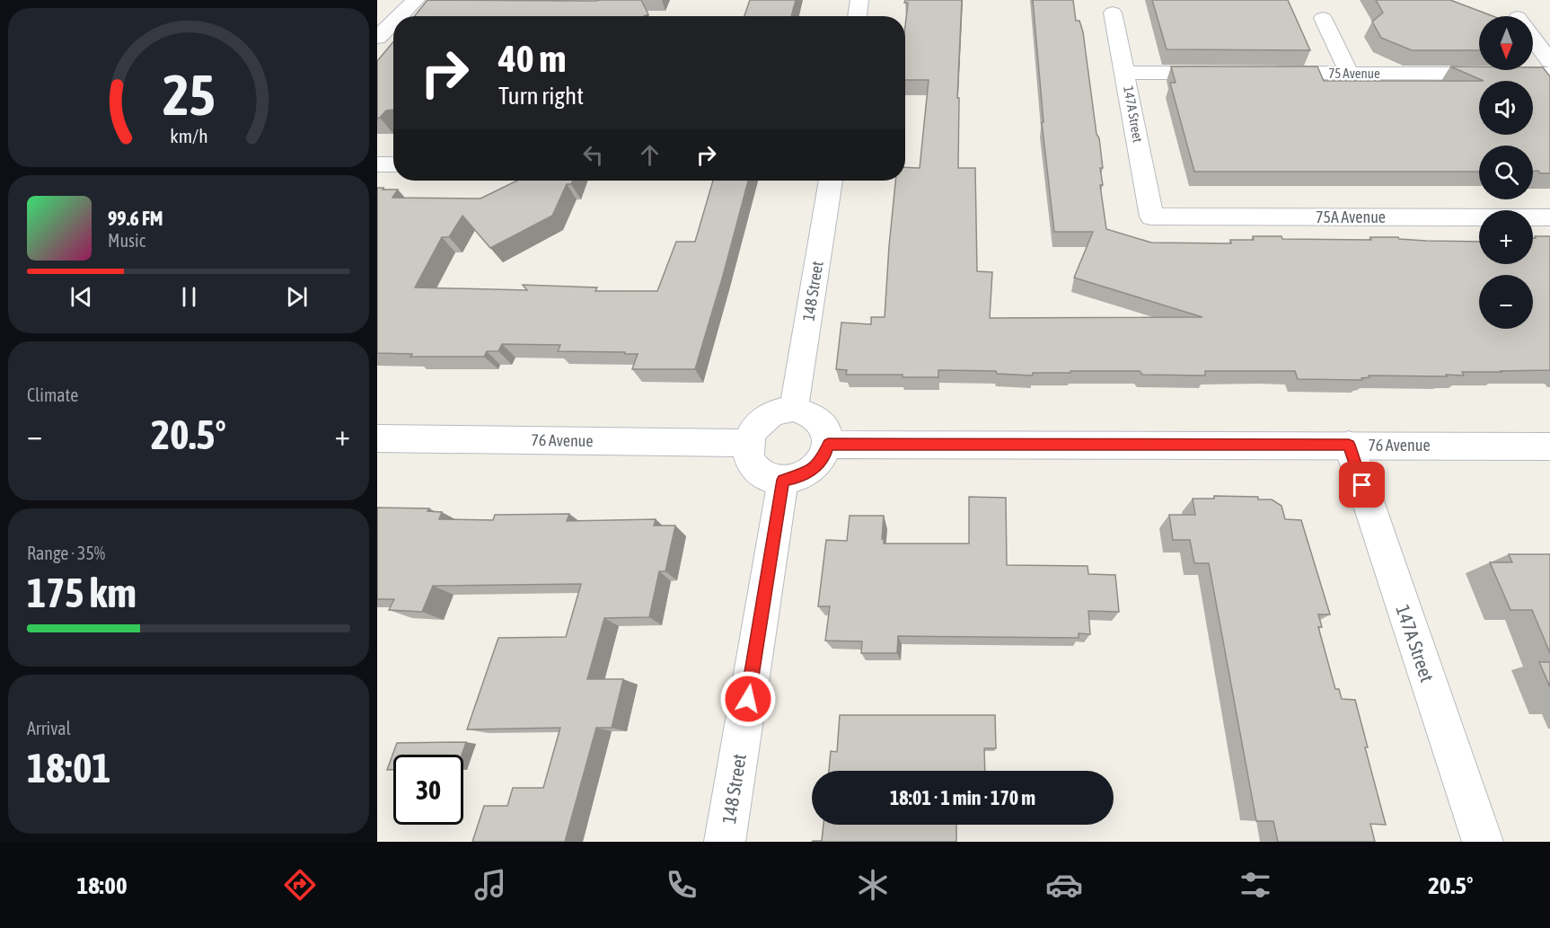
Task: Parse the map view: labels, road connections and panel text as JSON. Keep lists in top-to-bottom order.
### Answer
{
  "streets": {
    "street": [
      "75 Avenue",
      "147A Street",
      "75A Avenue",
      "148 Street",
      "76 Avenue"
    ]
  },
  "crossings": [
    ["147A Street", "75A Avenue"],
    ["147A Street", "76 Avenue"],
    ["148 Street", "76 Avenue"]
  ],
  "north": "bottom",
  "page": {
    "map_buttons": ["+", "−"],
    "turn": ["40 m", "Turn right"],
    "song": ["99.6 FM", "Music"],
    "tile": [
      "Climate",
      ["Range · 35%", "175 km"],
      ["Arrival", "18:01"]
    ],
    "heat": ["−", "20.5°", "+"],
    "limit": "30",
    "trip": "18:01 · 1 min · 170 m",
    "tabs": ["18:00", "20.5°"],
    "gauge": ["25", "km/h"]
  }
}
